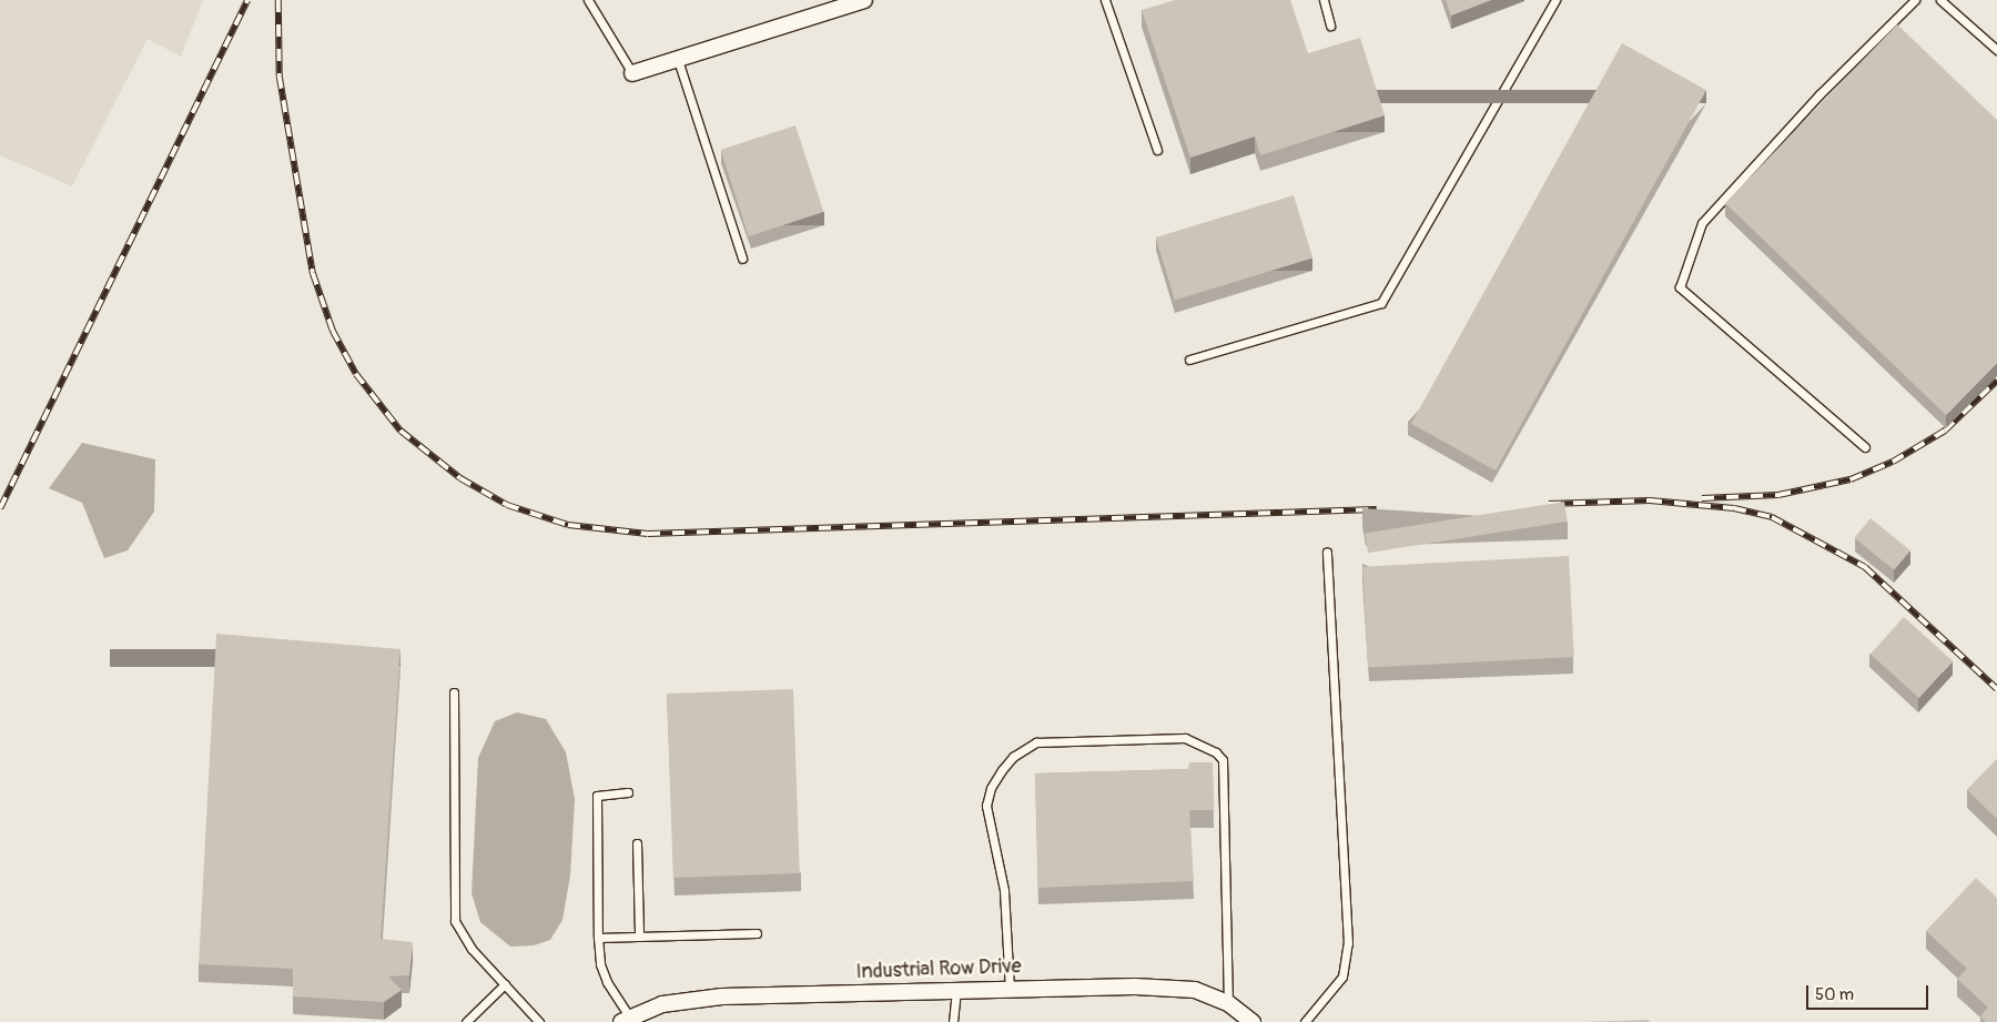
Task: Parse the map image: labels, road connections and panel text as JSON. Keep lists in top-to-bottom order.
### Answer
{
  "streets": {
    "street": ["Industrial Row Drive"]
  },
  "scale_bar": "50 m"
}
